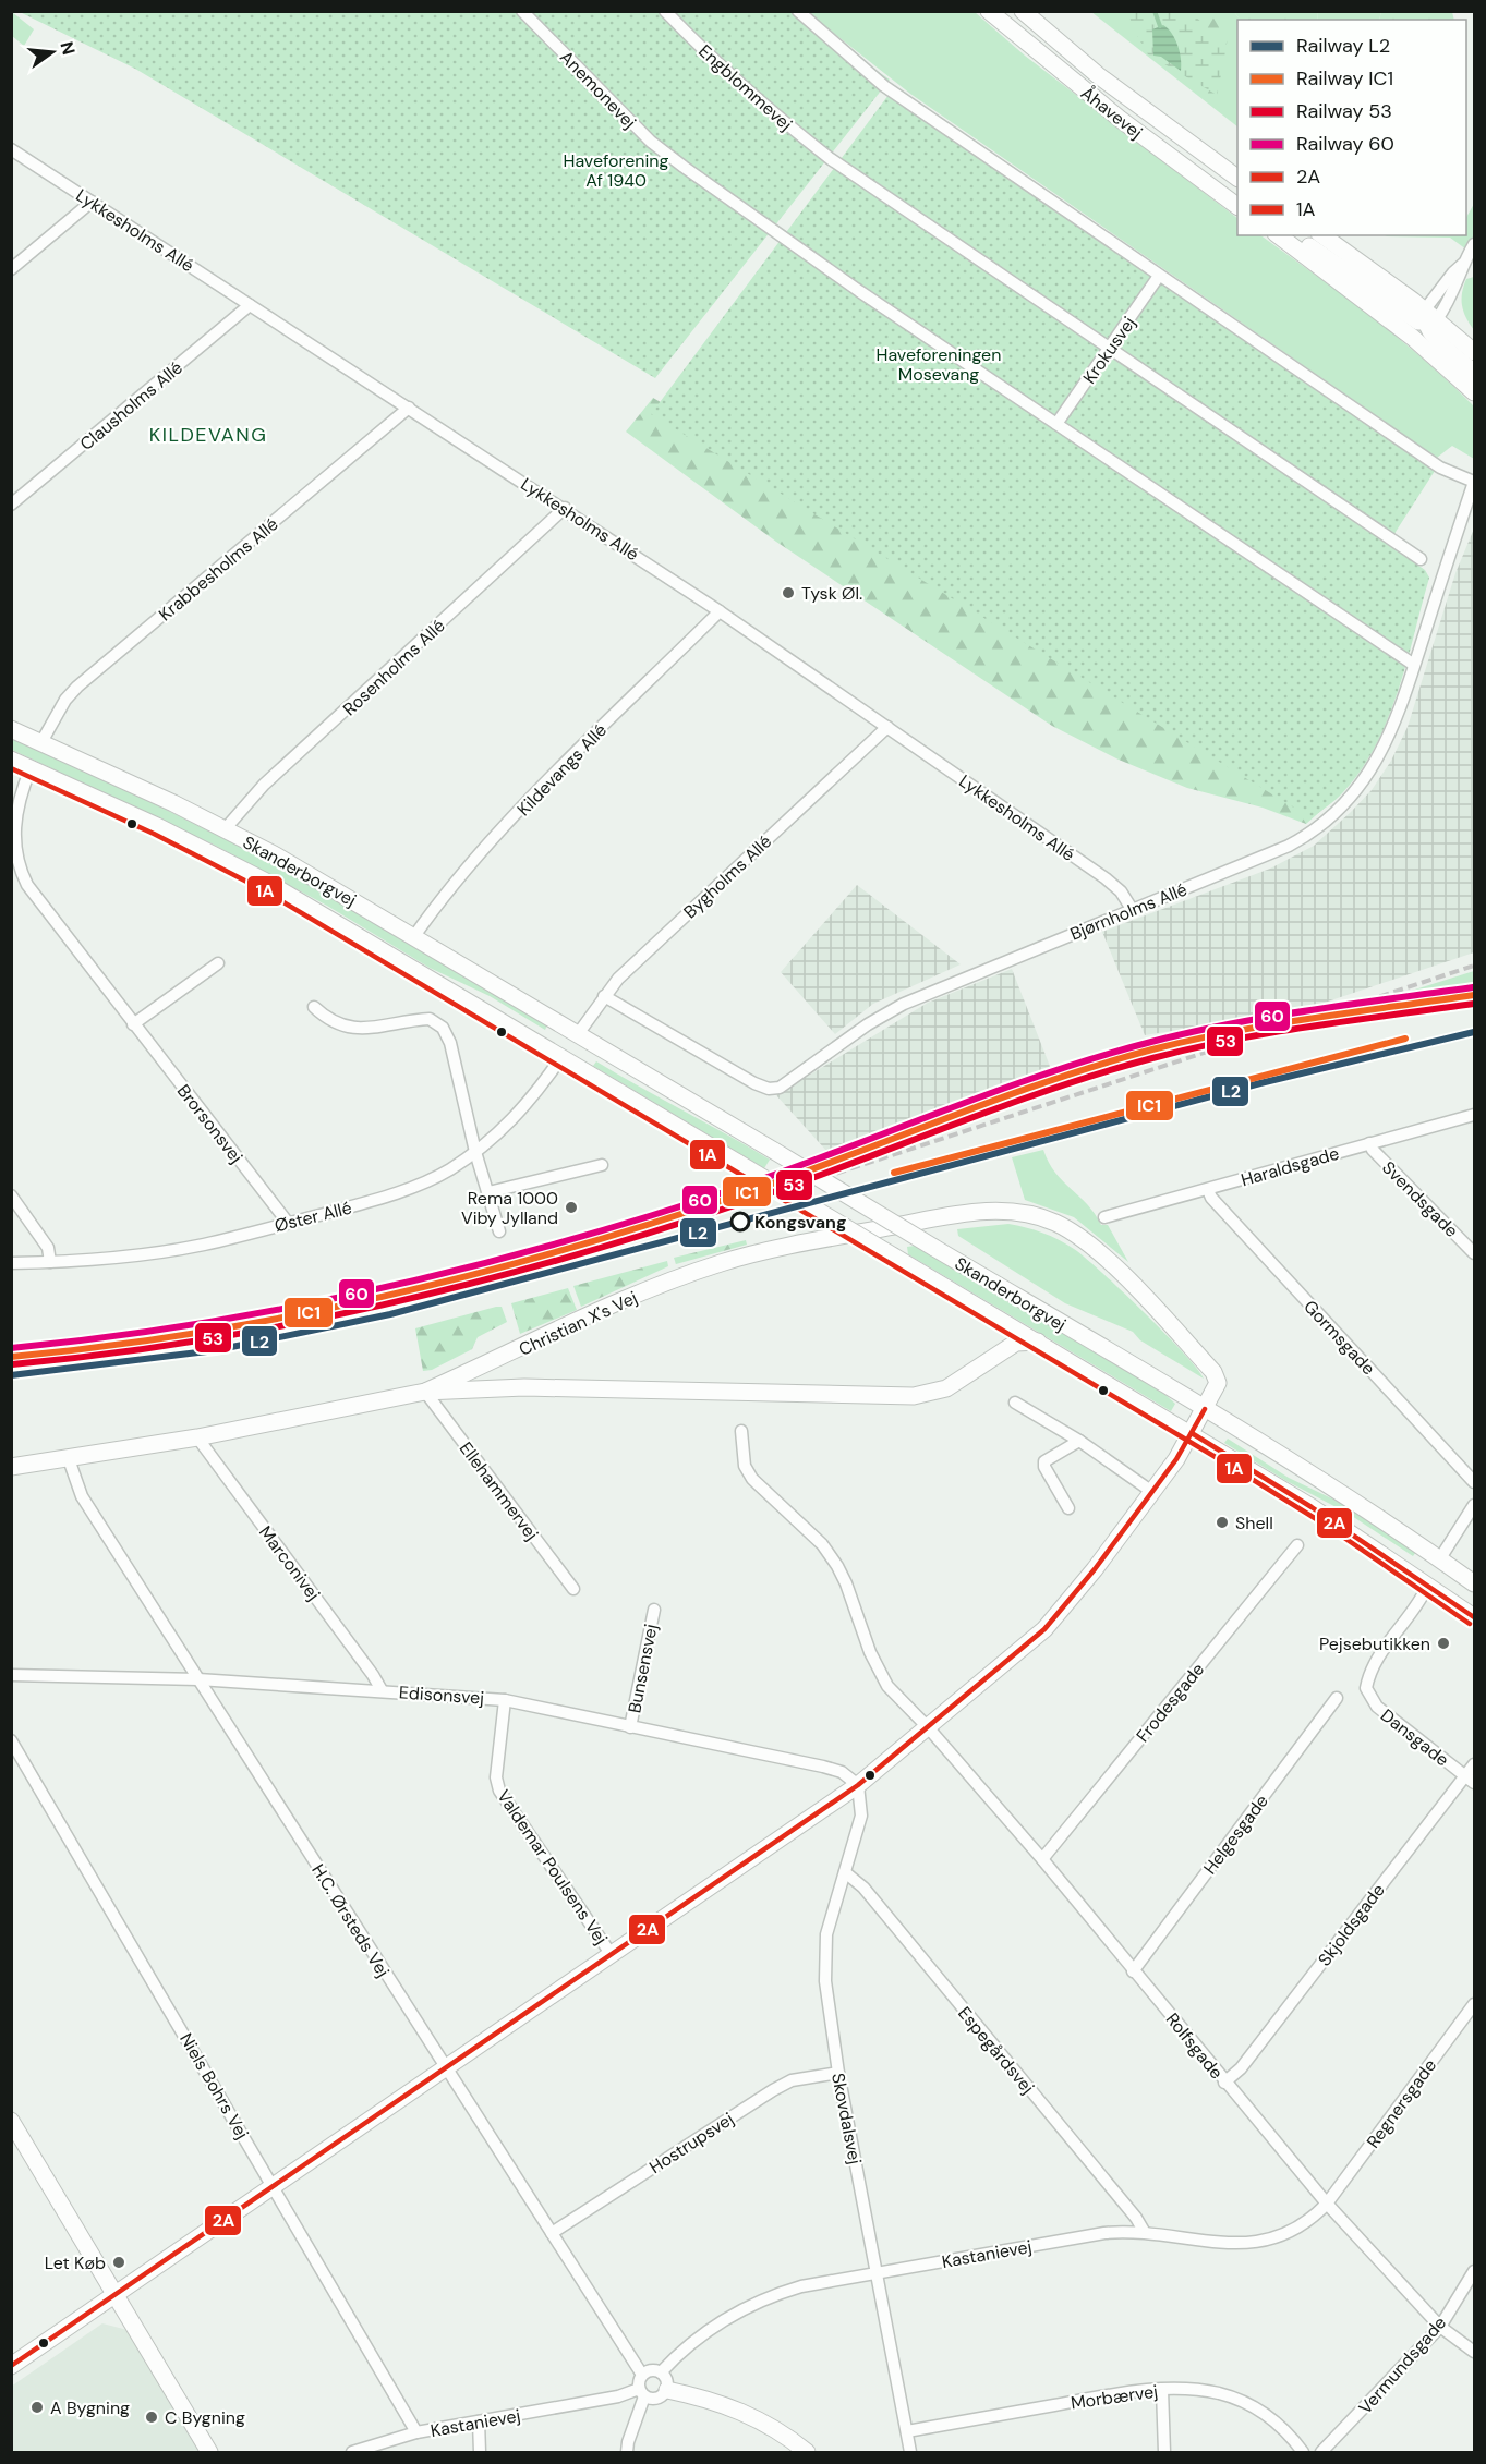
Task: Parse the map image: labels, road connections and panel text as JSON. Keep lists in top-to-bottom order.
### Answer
{
  "streets": {
    "street": [
      "Engblommevej",
      "Anemonevej",
      "Åhavevej",
      "Lykkesholms Allé",
      "Krokusvej",
      "Clausholms Allé",
      "Krabbesholms Allé",
      "Rosenholms Allé",
      "Kildevangs Allé",
      "Skanderborgvej",
      "Bygholms Allé",
      "Bjørnholms Allé",
      "Brorsonsvej",
      "Haraldsgade",
      "Svendsgade",
      "Øster Allé",
      "Christian X's Vej",
      "Gormsgade",
      "Ellehammervej",
      "Marconivej",
      "Bunsensvej",
      "Edisonsvej",
      "Frodesgade",
      "Dansgade",
      "Helgesgade",
      "Valdemar Poulsens Vej",
      "H.C. Ørsteds Vej",
      "Skjoldsgade",
      "Rolfsgade",
      "Espegårdsvej",
      "Niels Bohrs Vej",
      "Regnersgade",
      "Skovdalsvej",
      "Hostrupsvej",
      "Kastanievej",
      "Vermundsgade",
      "Morbærvej"
    ]
  },
  "crossings": [
    ["Engblommevej", "Krokusvej"],
    ["Anemonevej", "Krokusvej"],
    ["Lykkesholms Allé", "Clausholms Allé"],
    ["Lykkesholms Allé", "Krabbesholms Allé"],
    ["Lykkesholms Allé", "Rosenholms Allé"],
    ["Lykkesholms Allé", "Kildevangs Allé"],
    ["Lykkesholms Allé", "Bygholms Allé"],
    ["Lykkesholms Allé", "Bjørnholms Allé"],
    ["Krabbesholms Allé", "Skanderborgvej"],
    ["Rosenholms Allé", "Skanderborgvej"],
    ["Kildevangs Allé", "Skanderborgvej"],
    ["Skanderborgvej", "Bygholms Allé"],
    ["Skanderborgvej", "Brorsonsvej"],
    ["Skanderborgvej", "Øster Allé"],
    ["Skanderborgvej", "Christian X's Vej"],
    ["Skanderborgvej", "Dansgade"],
    ["Bygholms Allé", "Bjørnholms Allé"],
    ["Brorsonsvej", "Øster Allé"],
    ["Haraldsgade", "Svendsgade"],
    ["Haraldsgade", "Gormsgade"],
    ["Christian X's Vej", "Ellehammervej"],
    ["Christian X's Vej", "Marconivej"],
    ["Christian X's Vej", "Edisonsvej"],
    ["Christian X's Vej", "Valdemar Poulsens Vej"],
    ["Christian X's Vej", "H.C. Ørsteds Vej"],
    ["Christian X's Vej", "Rolfsgade"],
    ["Christian X's Vej", "Niels Bohrs Vej"],
    ["Christian X's Vej", "Skovdalsvej"],
    ["Marconivej", "Edisonsvej"],
    ["Bunsensvej", "Edisonsvej"],
    ["Edisonsvej", "Valdemar Poulsens Vej"],
    ["Edisonsvej", "H.C. Ørsteds Vej"],
    ["Edisonsvej", "Skovdalsvej"],
    ["Frodesgade", "Rolfsgade"],
    ["Dansgade", "Skjoldsgade"],
    ["Helgesgade", "Rolfsgade"],
    ["H.C. Ørsteds Vej", "Hostrupsvej"],
    ["H.C. Ørsteds Vej", "Kastanievej"],
    ["Skjoldsgade", "Rolfsgade"],
    ["Rolfsgade", "Regnersgade"],
    ["Rolfsgade", "Kastanievej"],
    ["Rolfsgade", "Vermundsgade"],
    ["Espegårdsvej", "Skovdalsvej"],
    ["Espegårdsvej", "Kastanievej"],
    ["Niels Bohrs Vej", "Kastanievej"],
    ["Regnersgade", "Kastanievej"],
    ["Skovdalsvej", "Hostrupsvej"],
    ["Skovdalsvej", "Kastanievej"],
    ["Skovdalsvej", "Morbærvej"]
  ],
  "districts": ["KILDEVANG"],
  "parks": ["Haveforening Af 1940", "Haveforeningen Mosevang"],
  "places": [
    "Tysk Øl.",
    "Rema 1000 Viby Jylland",
    "Kongsvang",
    "Shell",
    "Pejsebutikken",
    "Let Køb",
    "A Bygning",
    "C Bygning"
  ],
  "lines": [
    "transit line 1A",
    "rail line 60",
    "rail line IC1",
    "rail line 53",
    "rail line L2",
    "transit line 2A"
  ],
  "legend": [
    "Railway L2",
    "Railway IC1",
    "Railway 53",
    "Railway 60",
    "2A",
    "1A"
  ],
  "north": "right"
}
